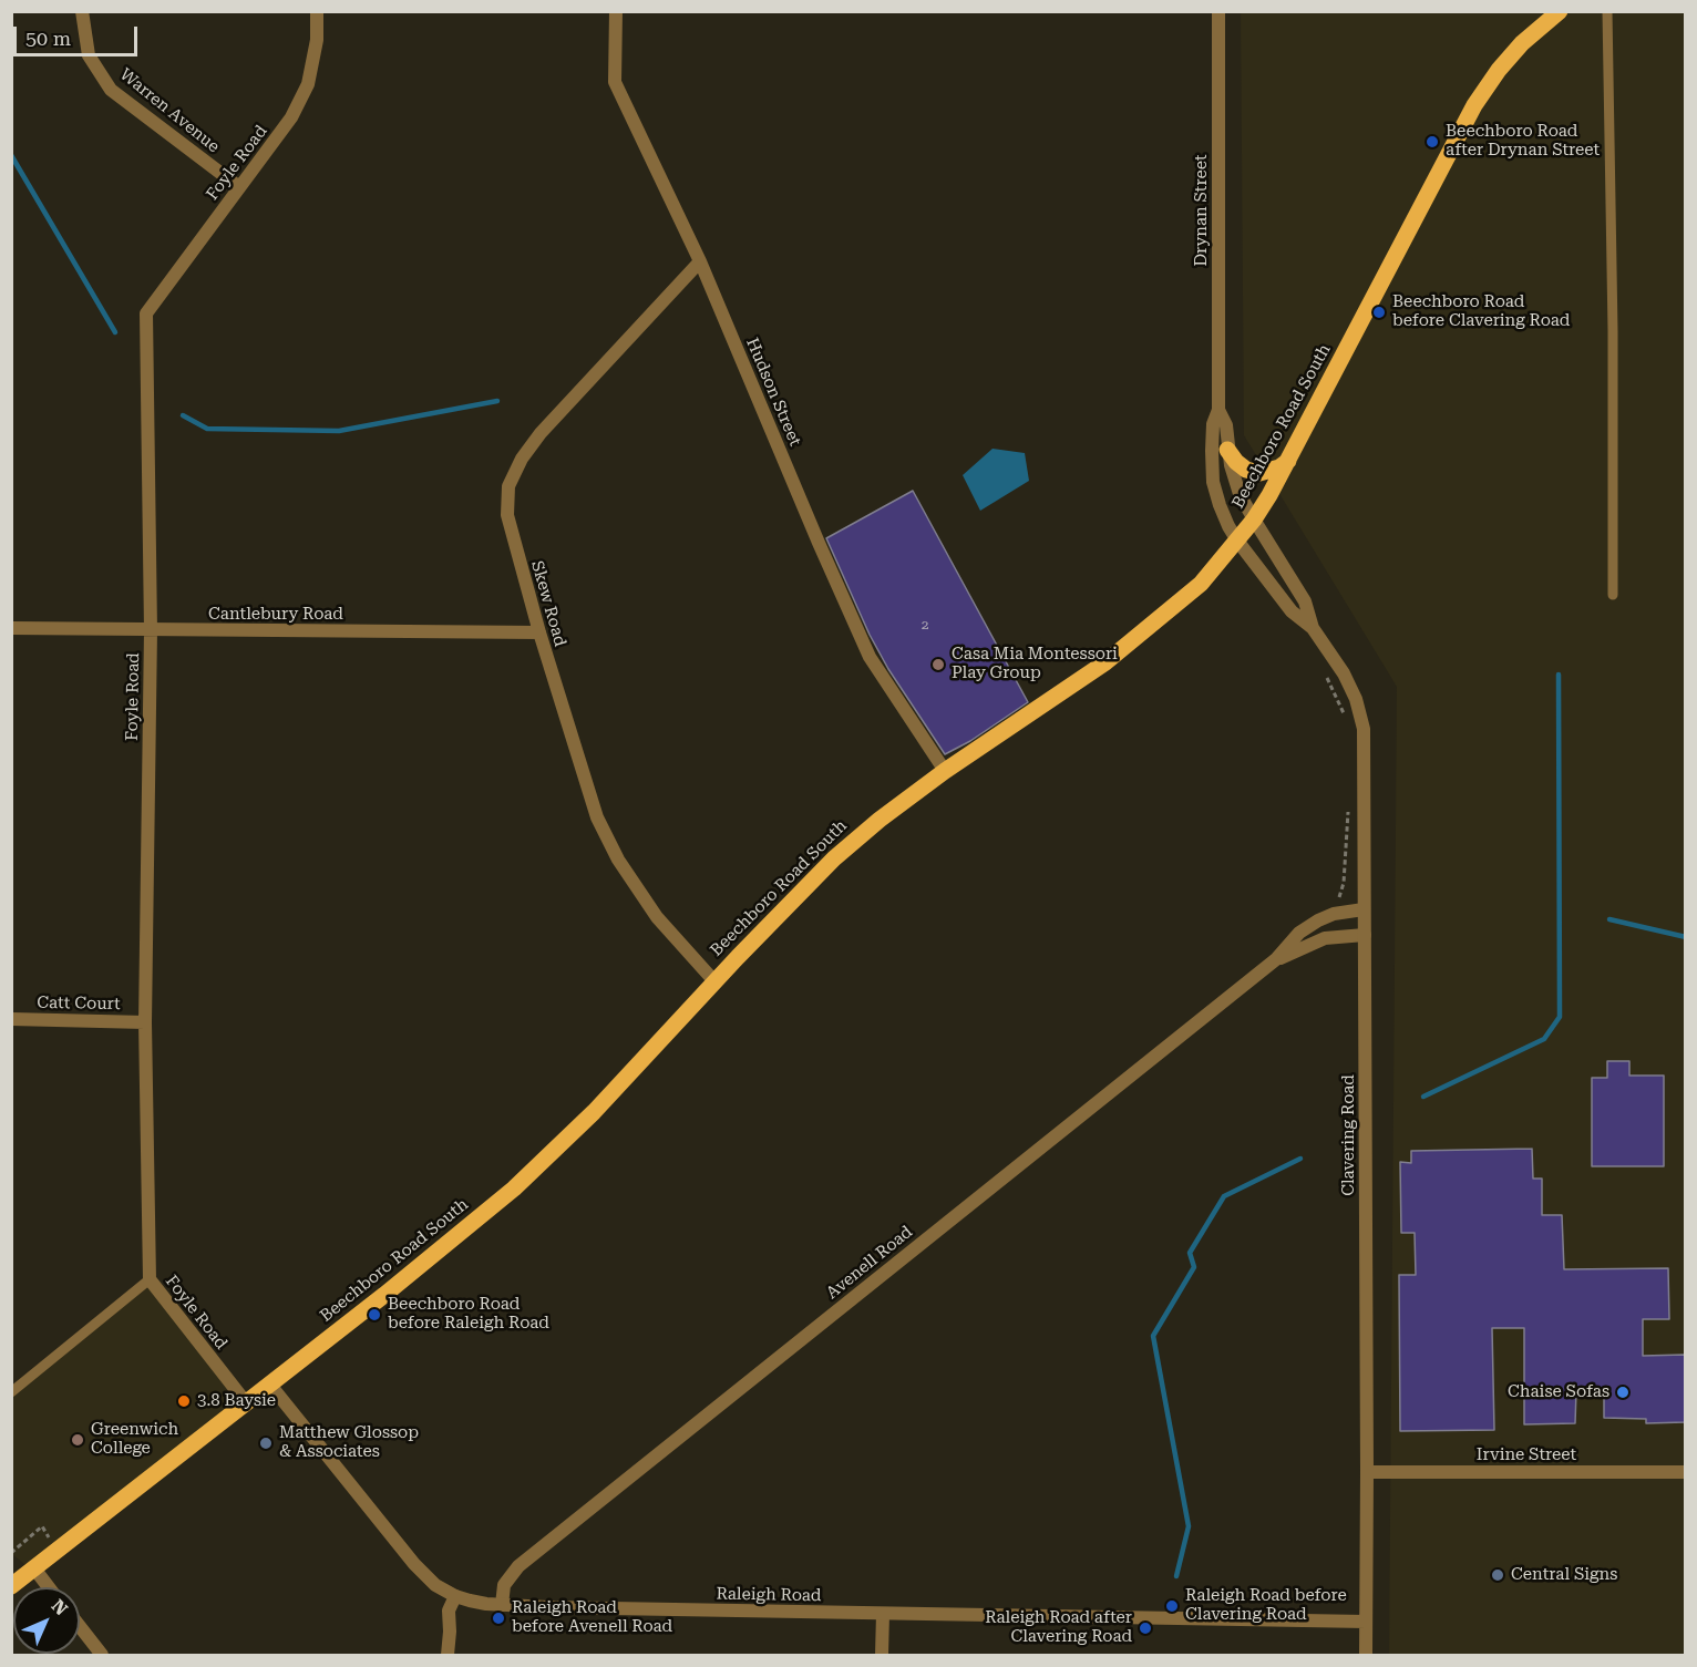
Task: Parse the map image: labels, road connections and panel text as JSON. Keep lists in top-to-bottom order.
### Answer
{
  "streets": {
    "main road": ["Beechboro Road South"],
    "street": [
      "Warren Avenue",
      "Foyle Road",
      "Drynan Street",
      "Hudson Street",
      "Skew Road",
      "Cantlebury Road",
      "Catt Court",
      "Clavering Road",
      "Avenell Road",
      "Irvine Street",
      "Raleigh Road"
    ]
  },
  "crossings": [
    ["Warren Avenue", "Foyle Road"],
    ["Foyle Road", "Beechboro Road South"],
    ["Foyle Road", "Cantlebury Road"],
    ["Foyle Road", "Catt Court"],
    ["Drynan Street", "Beechboro Road South"],
    ["Drynan Street", "Clavering Road"],
    ["Hudson Street", "Beechboro Road South"],
    ["Hudson Street", "Skew Road"],
    ["Beechboro Road South", "Skew Road"],
    ["Beechboro Road South", "Clavering Road"],
    ["Beechboro Road South", "Raleigh Road"],
    ["Skew Road", "Cantlebury Road"],
    ["Clavering Road", "Avenell Road"],
    ["Clavering Road", "Irvine Street"],
    ["Clavering Road", "Raleigh Road"],
    ["Avenell Road", "Raleigh Road"]
  ],
  "places": [
    "Beechboro Road after Drynan Street",
    "Beechboro Road before Clavering Road",
    "Casa Mia Montessori Play Group",
    "Beechboro Road before Raleigh Road",
    "Chaise Sofas",
    "3.8 Baysie",
    "Greenwich College",
    "Matthew Glossop & Associates",
    "Central Signs",
    "Raleigh Road before Clavering Road",
    "Raleigh Road before Avenell Road",
    "Raleigh Road after Clavering Road"
  ],
  "house_numbers": ["2"],
  "scale_bar": "50 m",
  "north": "top right"
}
